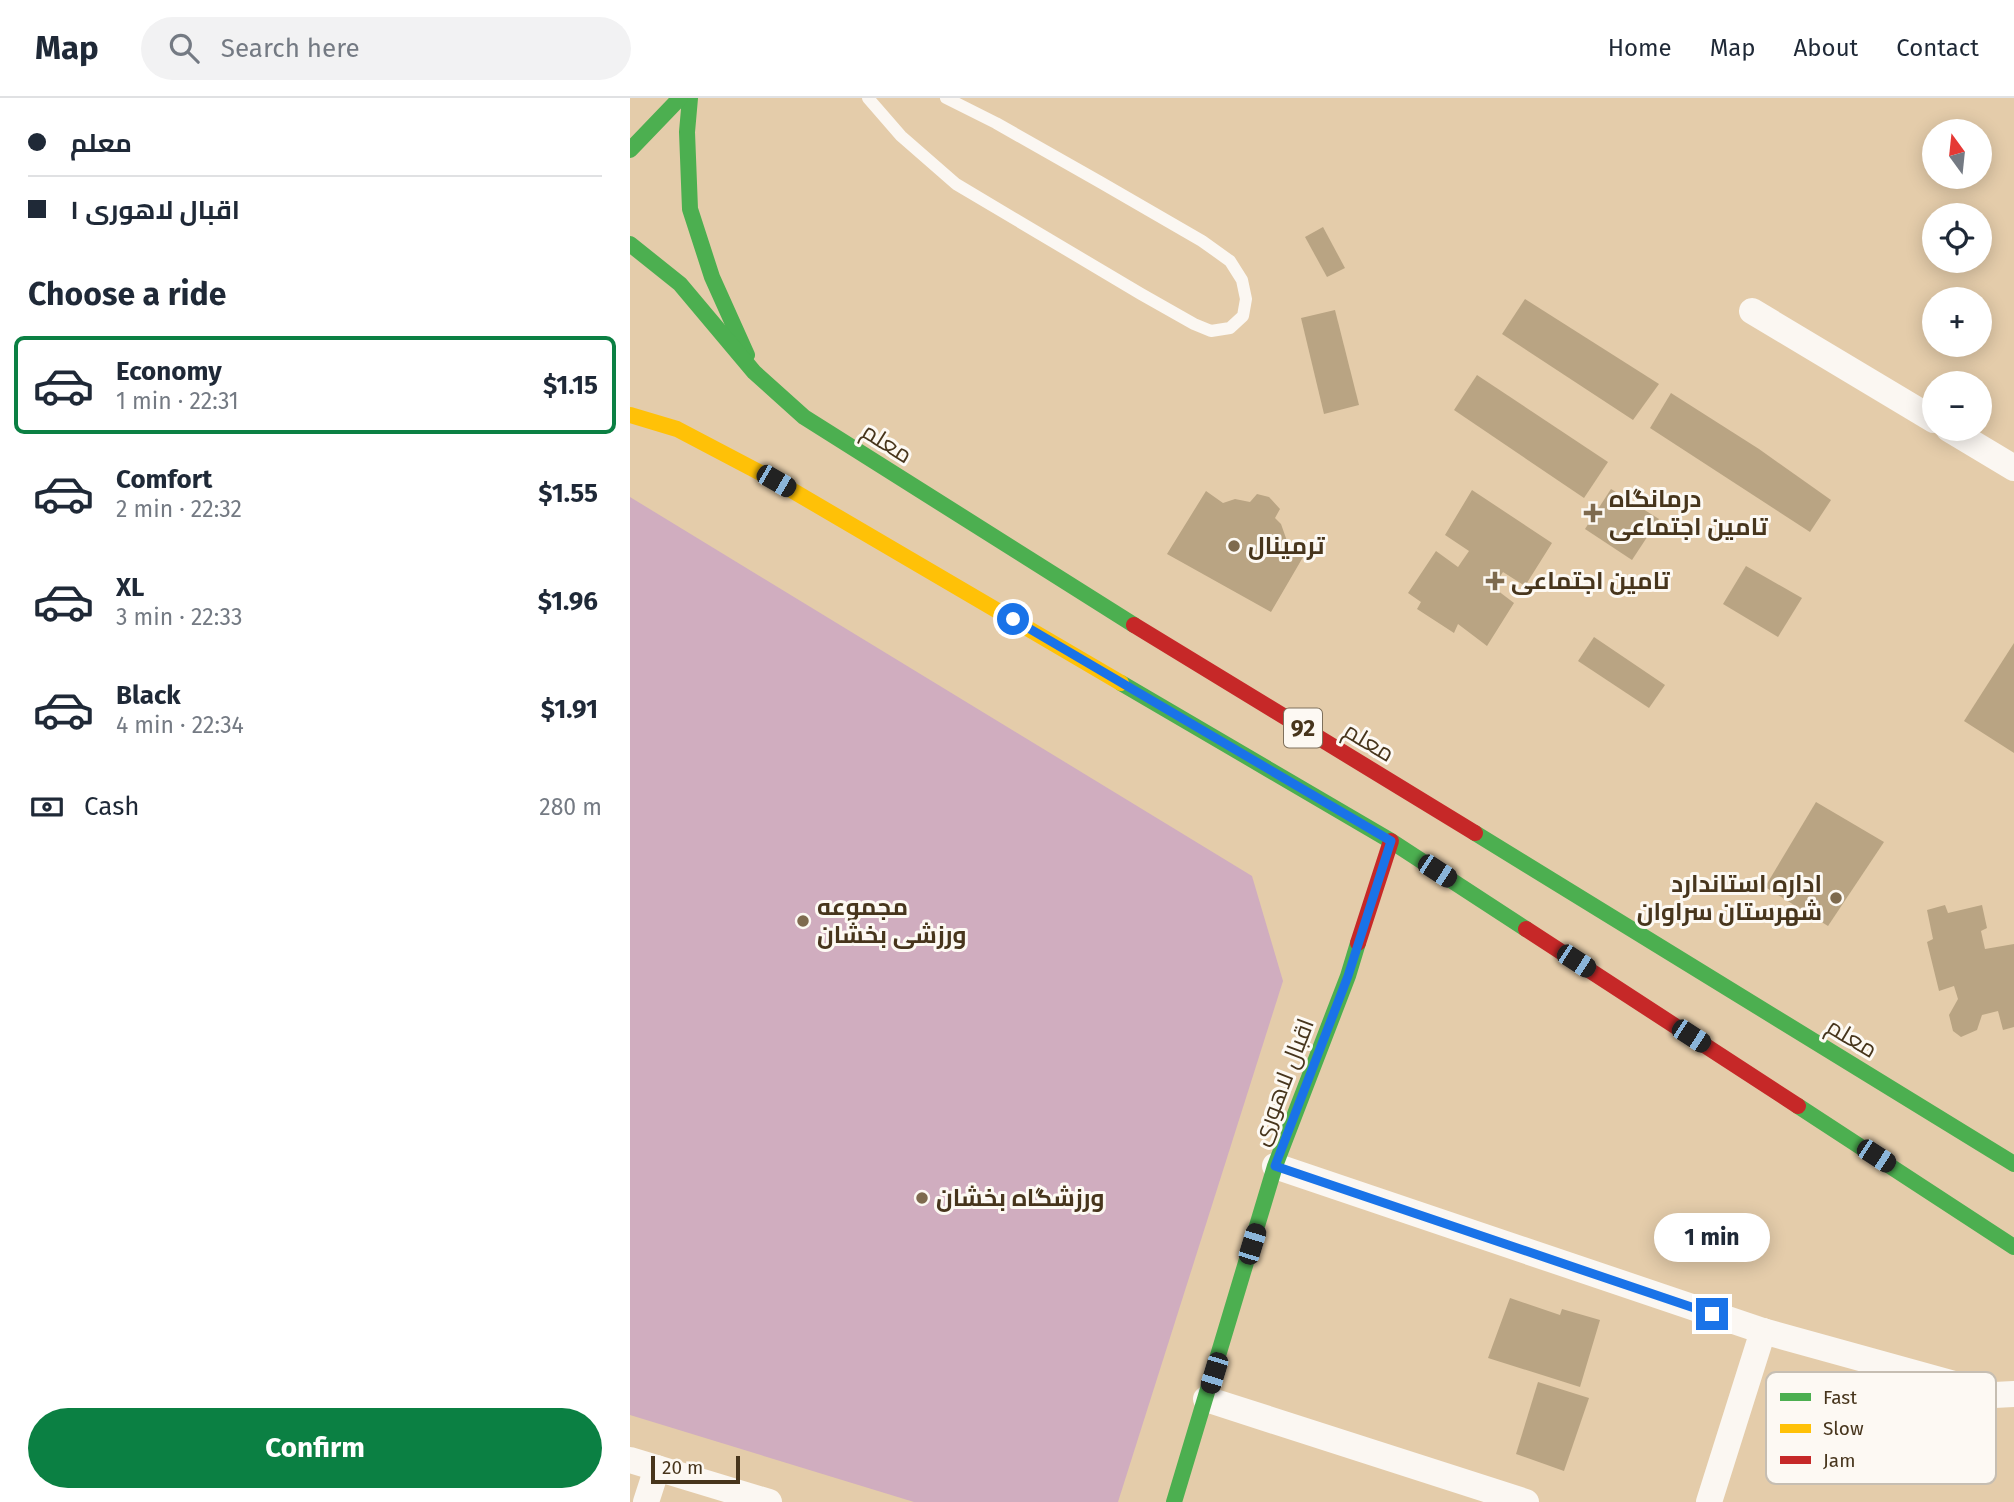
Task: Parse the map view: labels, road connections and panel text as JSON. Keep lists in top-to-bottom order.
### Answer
{
  "streets": {
    "main road": ["معلم", "92", "اقبال لاهوری"]
  },
  "crossings": [
    ["92", "اقبال لاهوری"]
  ],
  "places": {
    "health": ["درمانگاه تامین اجتماعی", "تامین اجتماعی"],
    "other": [
      "ترمینال",
      "اداره استاندارد شهرستان سراوان",
      "مجموعه ورزشی بخشان",
      "ورزشگاه بخشان"
    ]
  },
  "legend": ["Fast", "Slow", "Jam"],
  "scale_bar": "20 m",
  "north": "top",
  "page": {
    "header": "Map",
    "search": "Search here",
    "nav": [
      "Home",
      "Map",
      "About",
      "Contact"
    ],
    "banner": ["معلم", "اقبال لاهوری ۱"],
    "map_buttons": ["+", "−"],
    "heading": "Choose a ride",
    "list": [
      {
        "name": "Economy",
        "note": "1 min · 22:31",
        "value": "$1.15"
      },
      {
        "name": "Comfort",
        "note": "2 min · 22:32",
        "value": "$1.55"
      },
      {
        "name": "XL",
        "note": "3 min · 22:33",
        "value": "$1.96"
      },
      {
        "name": "Black",
        "note": "4 min · 22:34",
        "value": "$1.91"
      }
    ],
    "pay": ["Cash", "280 m"],
    "bubble": "1 min",
    "buttons": "Confirm",
    "scale": "20 m"
  }
}
